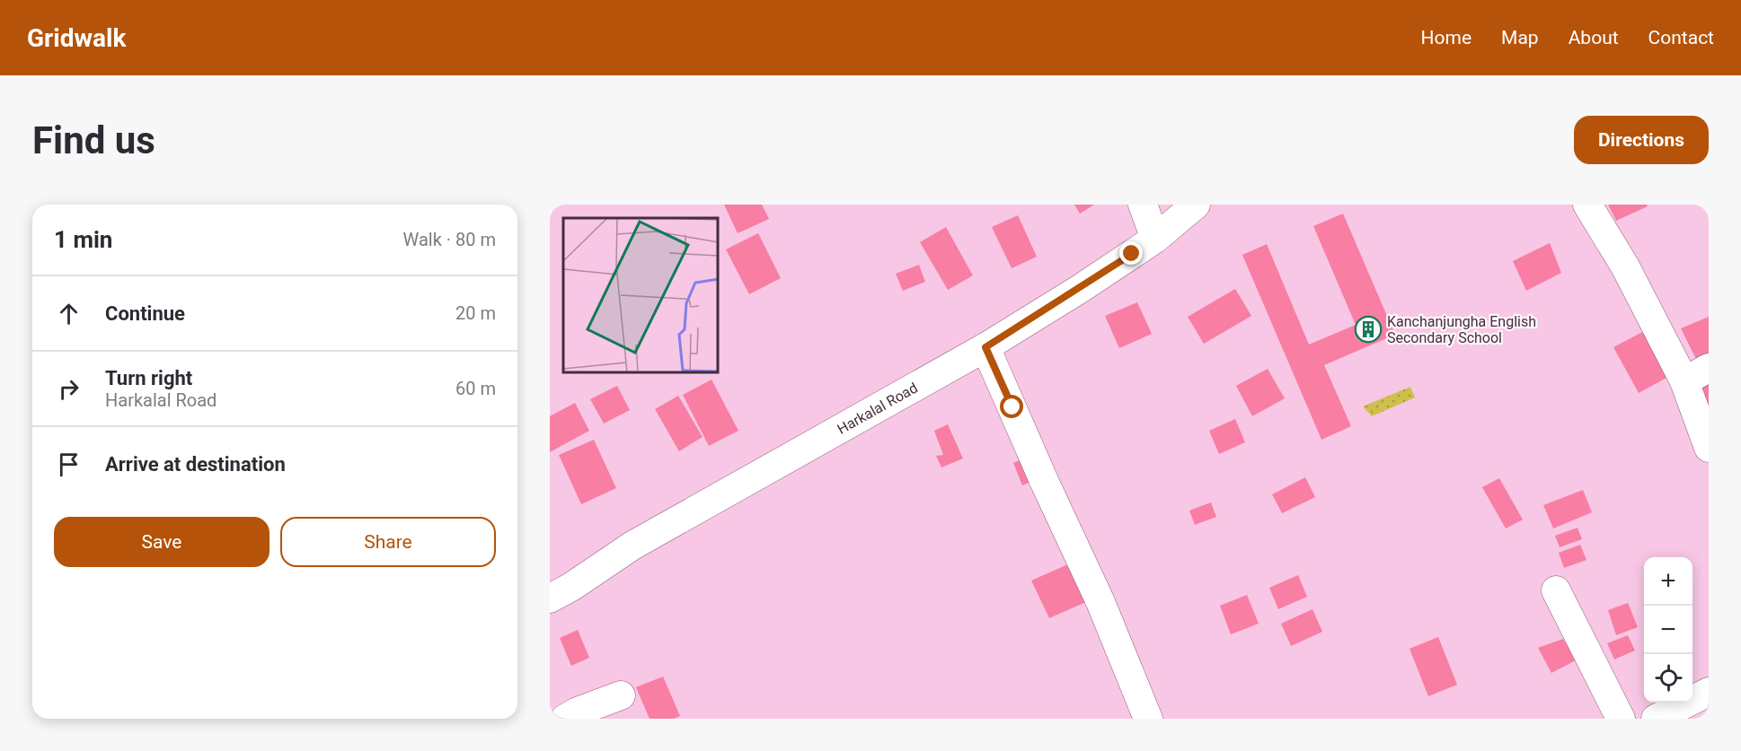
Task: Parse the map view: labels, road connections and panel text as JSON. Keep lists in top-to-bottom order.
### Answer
{
  "streets": {
    "street": ["Harkalal Road"]
  },
  "places": {
    "building": ["Kanchanjungha English Secondary School"]
  },
  "page": {
    "header": "Gridwalk",
    "nav": [
      "Home",
      "Map",
      "About",
      "Contact"
    ],
    "buttons": [
      "Directions",
      ["Save", "Share"]
    ],
    "title": "Find us",
    "heading": ["1 min", "Walk · 80 m"],
    "list": [
      ["Continue", "20 m"],
      ["Turn right", "Harkalal Road", "60 m"],
      "Arrive at destination"
    ],
    "map_buttons": ["+", "−"]
  }
}
